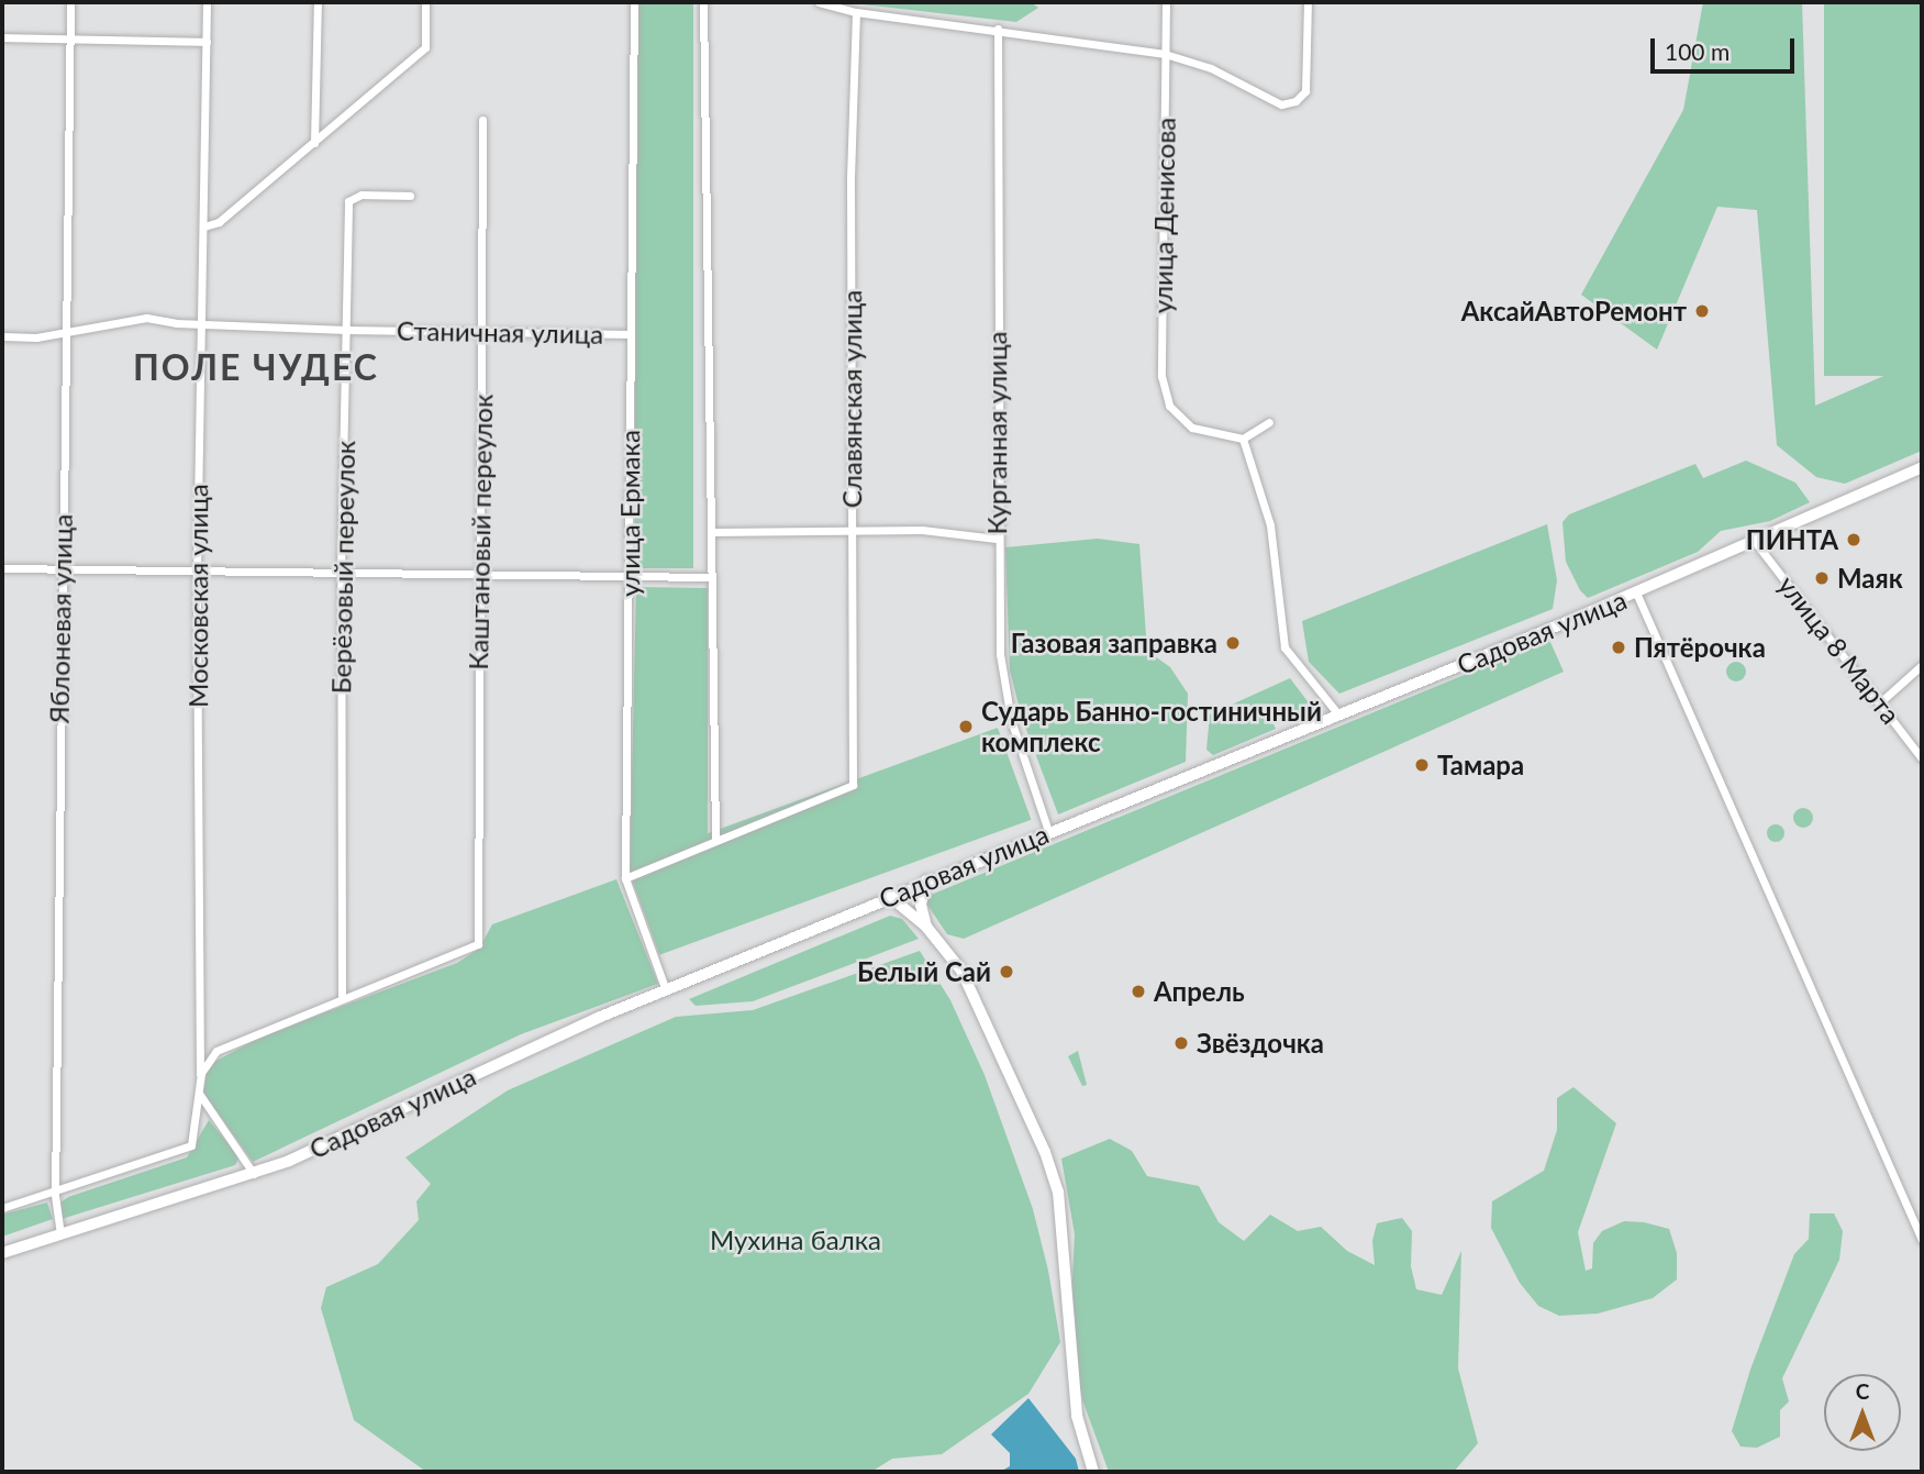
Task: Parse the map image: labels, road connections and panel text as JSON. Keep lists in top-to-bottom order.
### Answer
{
  "streets": {
    "main road": ["Садовая улица"],
    "street": [
      "улица Денисова",
      "Станичная улица",
      "Славянская улица",
      "Курганная улица",
      "улица Ермака",
      "Каштановый переулок",
      "Берёзовый переулок",
      "Московская улица",
      "Яблоневая улица",
      "улица 8 Марта"
    ]
  },
  "crossings": [
    ["Станичная улица", "улица Ермака"],
    ["Станичная улица", "Каштановый переулок"],
    ["Станичная улица", "Берёзовый переулок"],
    ["Станичная улица", "Московская улица"],
    ["Станичная улица", "Яблоневая улица"],
    ["Курганная улица", "Садовая улица"],
    ["улица Ермака", "Садовая улица"],
    ["Каштановый переулок", "Берёзовый переулок"],
    ["Яблоневая улица", "Садовая улица"],
    ["Садовая улица", "улица 8 Марта"]
  ],
  "districts": ["ПОЛЕ ЧУДЕС"],
  "parks": ["Мухина балка"],
  "places": [
    "АксайАвтоРемонт",
    "ПИНТА",
    "Маяк",
    "Газовая заправка",
    "Пятёрочка",
    "Сударь Банно-гостиничный комплекс",
    "Тамара",
    "Белый Сай",
    "Апрель",
    "Звёздочка"
  ],
  "scale_bar": "100 m",
  "north": "top"
}
